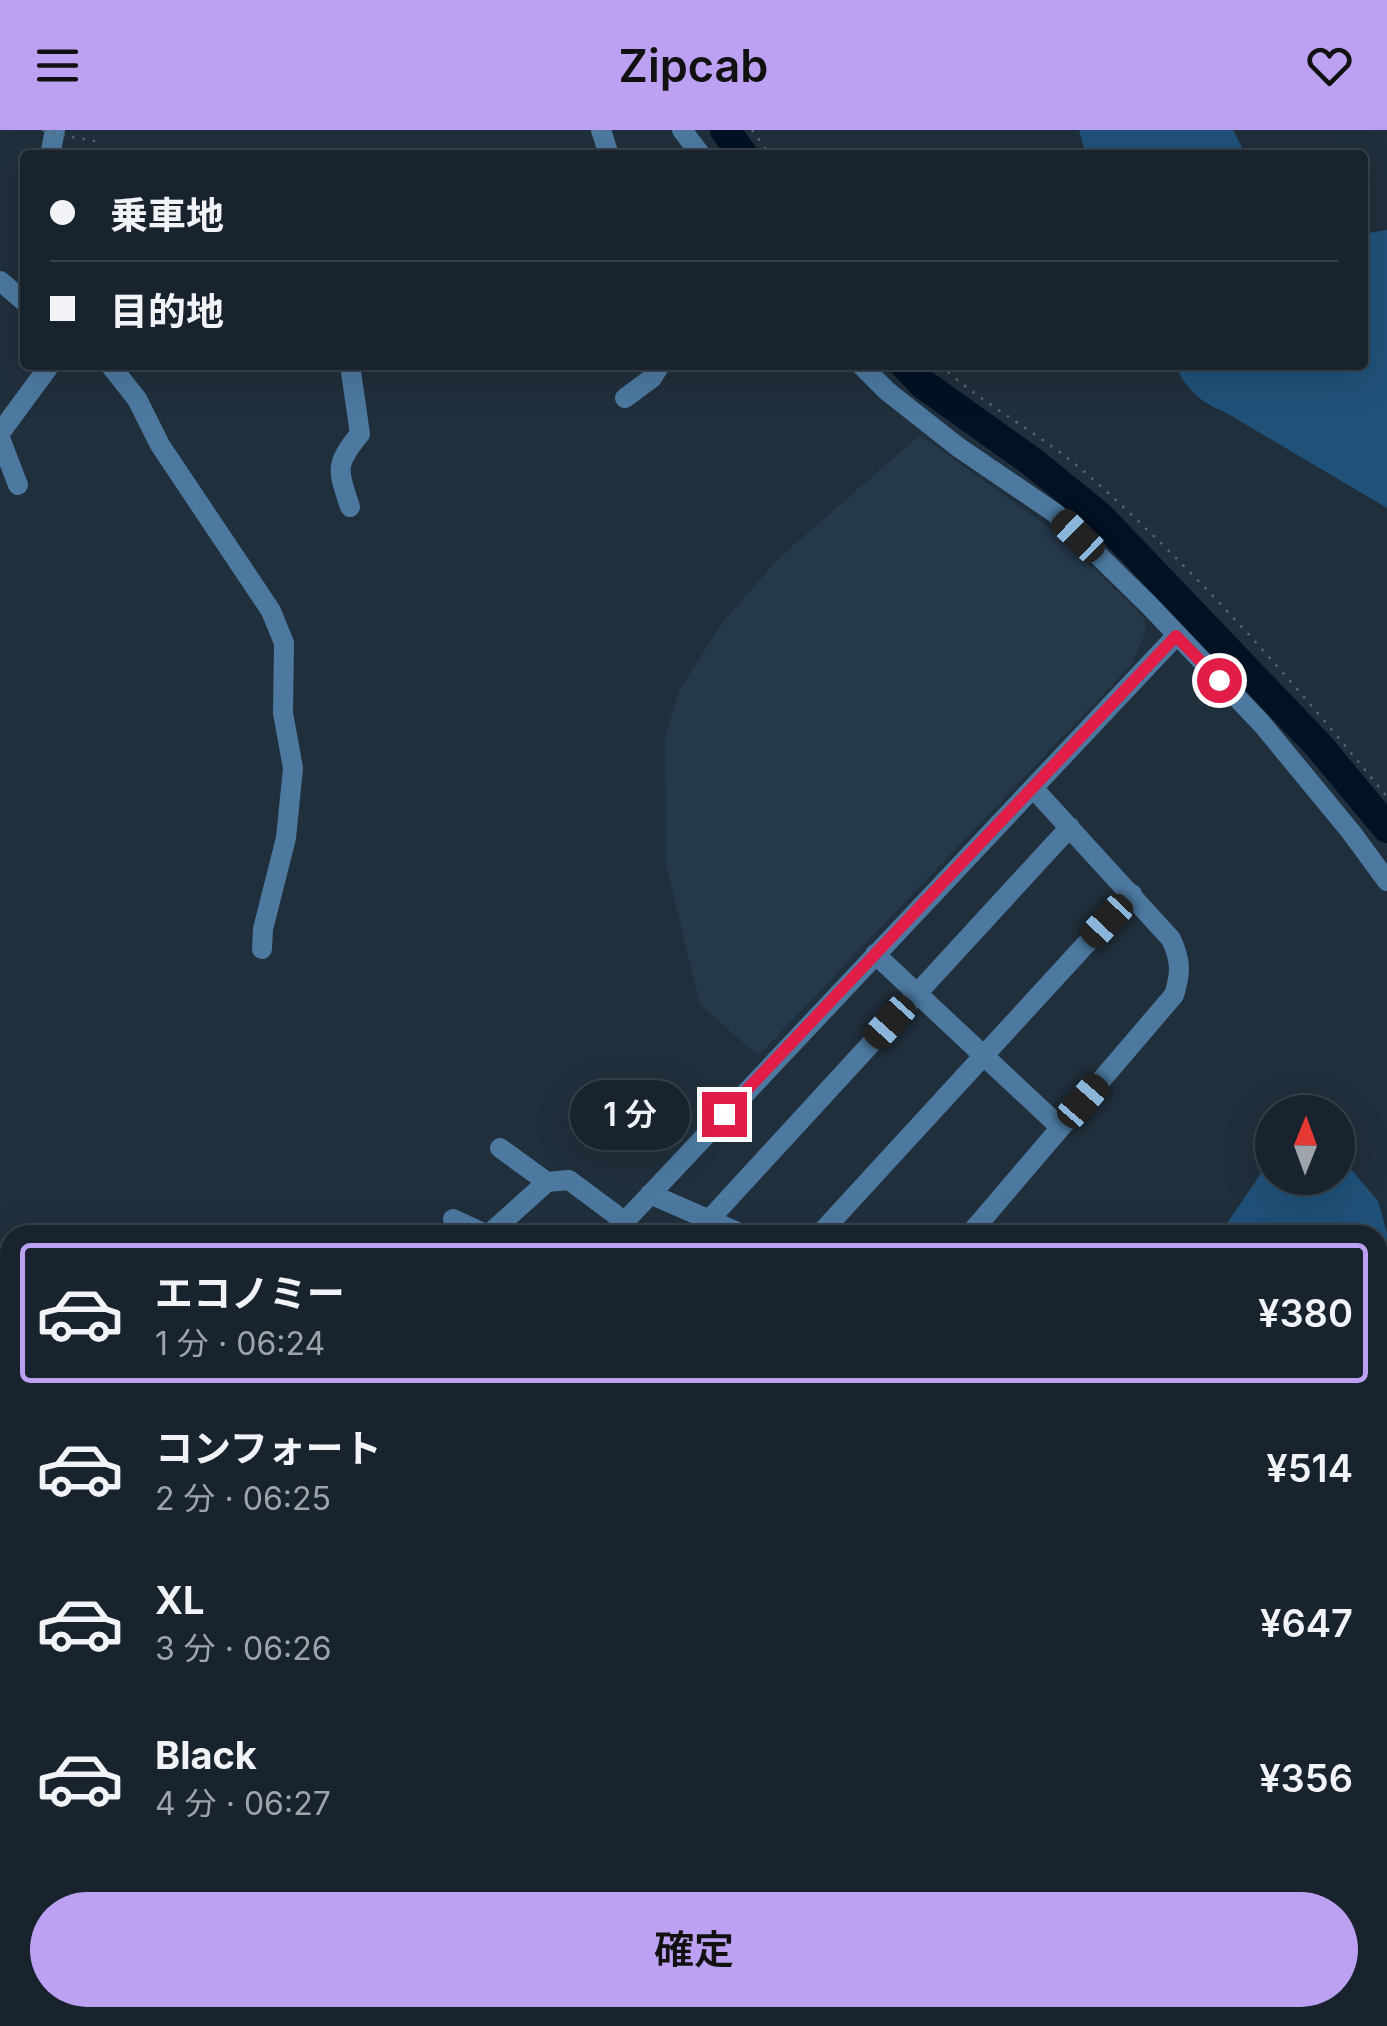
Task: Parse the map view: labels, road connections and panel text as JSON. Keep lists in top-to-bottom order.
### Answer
{
  "north": "top",
  "page": {
    "header": "Zipcab",
    "banner": ["乗車地", "目的地"],
    "bubble": "1 分",
    "list": [
      {
        "name": "エコノミー",
        "note": "1 分 · 06:24",
        "value": "¥380"
      },
      {
        "name": "コンフォート",
        "note": "2 分 · 06:25",
        "value": "¥514"
      },
      {
        "name": "XL",
        "note": "3 分 · 06:26",
        "value": "¥647"
      },
      {
        "name": "Black",
        "note": "4 分 · 06:27",
        "value": "¥356"
      }
    ],
    "buttons": "確定"
  }
}
